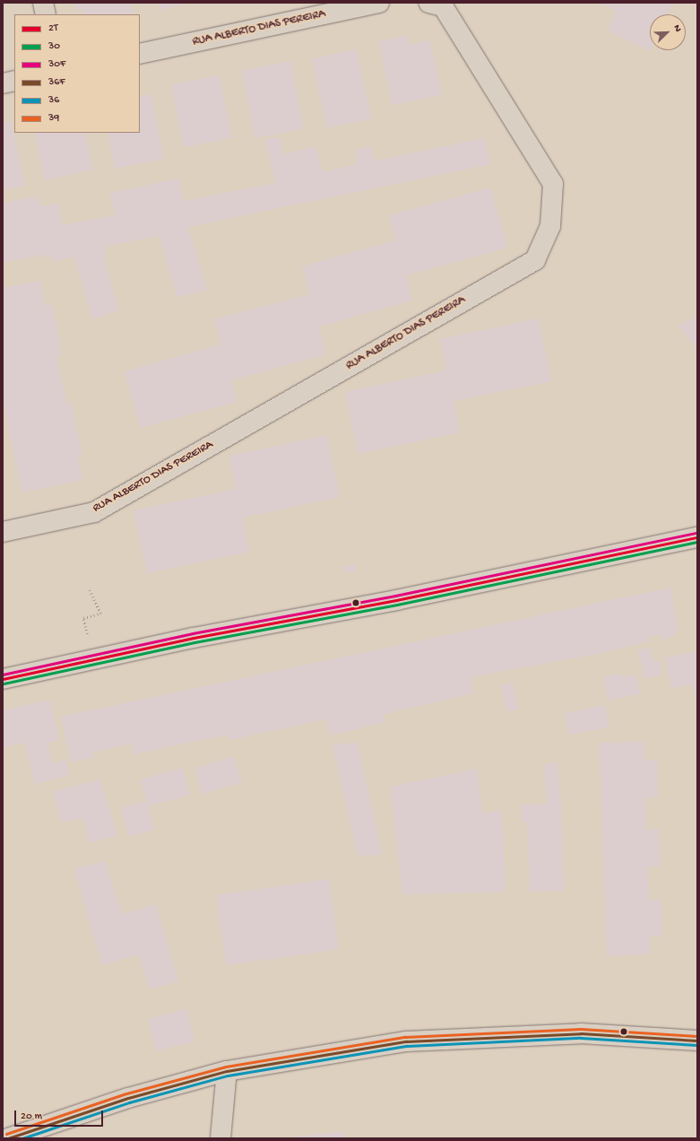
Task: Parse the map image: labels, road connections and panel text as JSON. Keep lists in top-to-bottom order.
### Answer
{
  "streets": {
    "street": ["RUA ALBERTO DIAS PEREIRA"]
  },
  "lines": [
    "transit line 30F",
    "transit line 2T",
    "transit line 30",
    "transit line 39",
    "transit line 36F",
    "transit line 36"
  ],
  "legend": [
    "2T",
    "30",
    "30F",
    "36F",
    "36",
    "39"
  ],
  "scale_bar": "20 m",
  "north": "top right"
}
